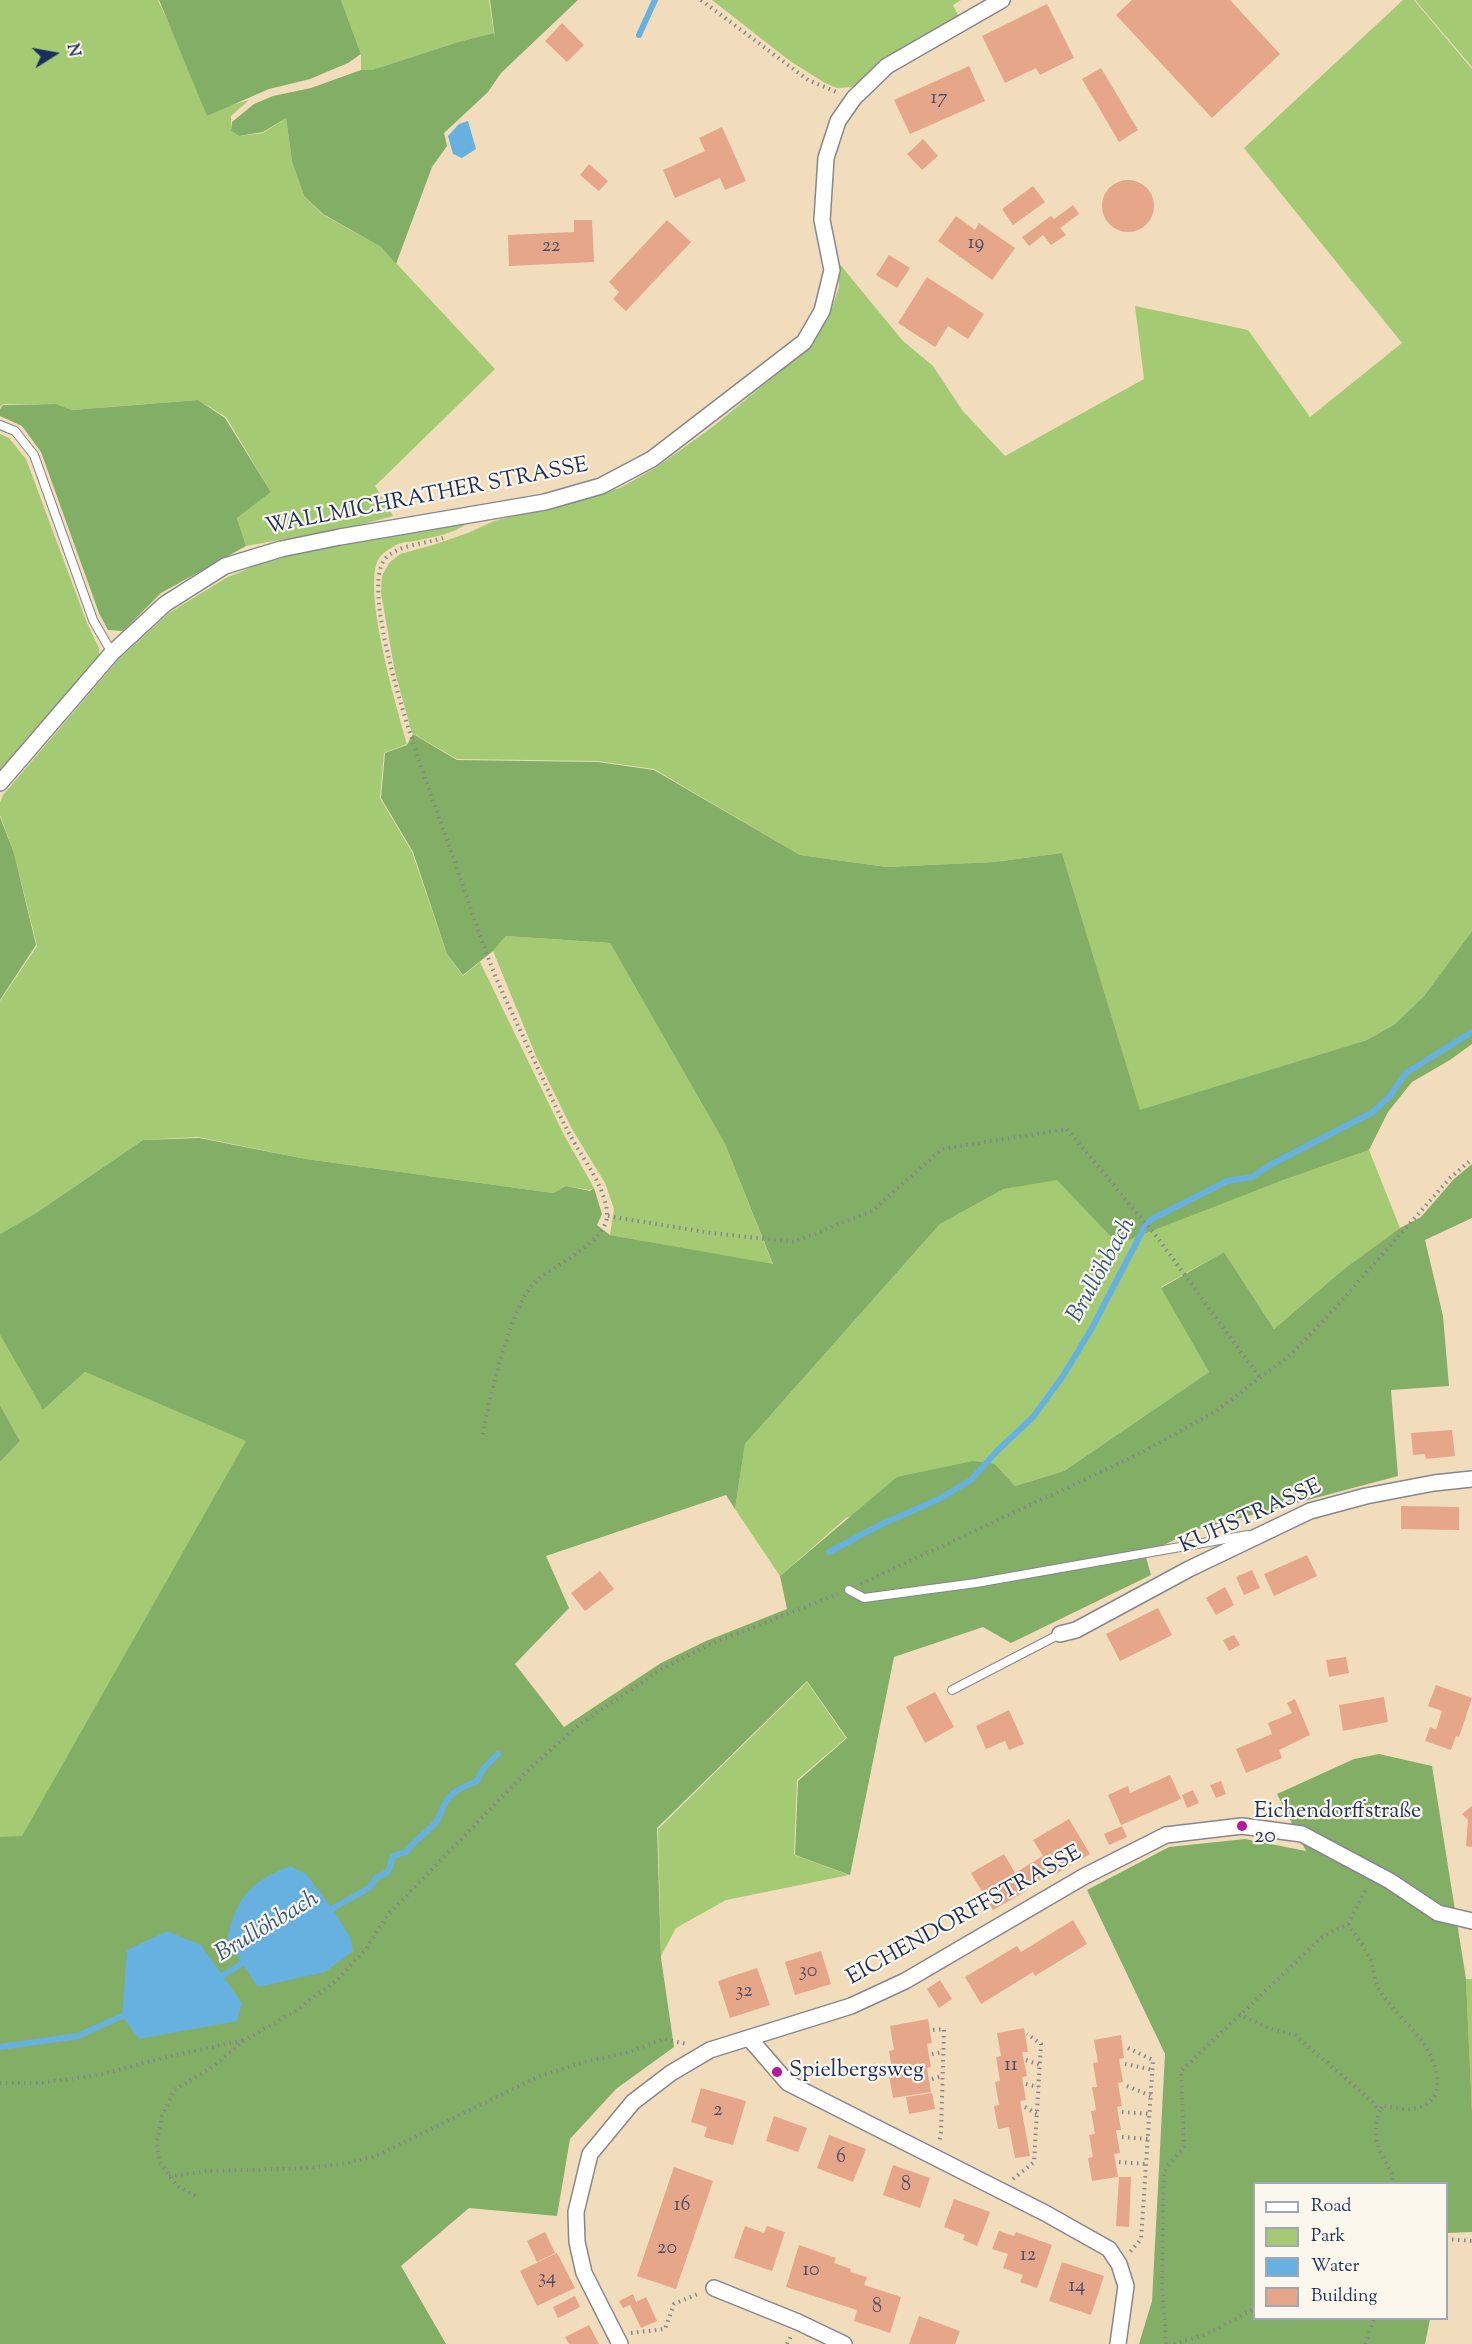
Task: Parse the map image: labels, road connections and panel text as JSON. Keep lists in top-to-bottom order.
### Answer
{
  "streets": {
    "street": ["WALLMICHRATHER STRASSE", "KUHSTRASSE", "EICHENDORFFSTRASSE"]
  },
  "water": ["Brullöhbach"],
  "places": ["Eichendorffstraße 20", "Spielbergsweg"],
  "house_numbers": [
    "17",
    "19",
    "22",
    "30",
    "32",
    "11",
    "2",
    "6",
    "8",
    "16",
    "20",
    "12",
    "10",
    "34",
    "14",
    "8"
  ],
  "legend": [
    "Road",
    "Park",
    "Water",
    "Building"
  ],
  "north": "right"
}
